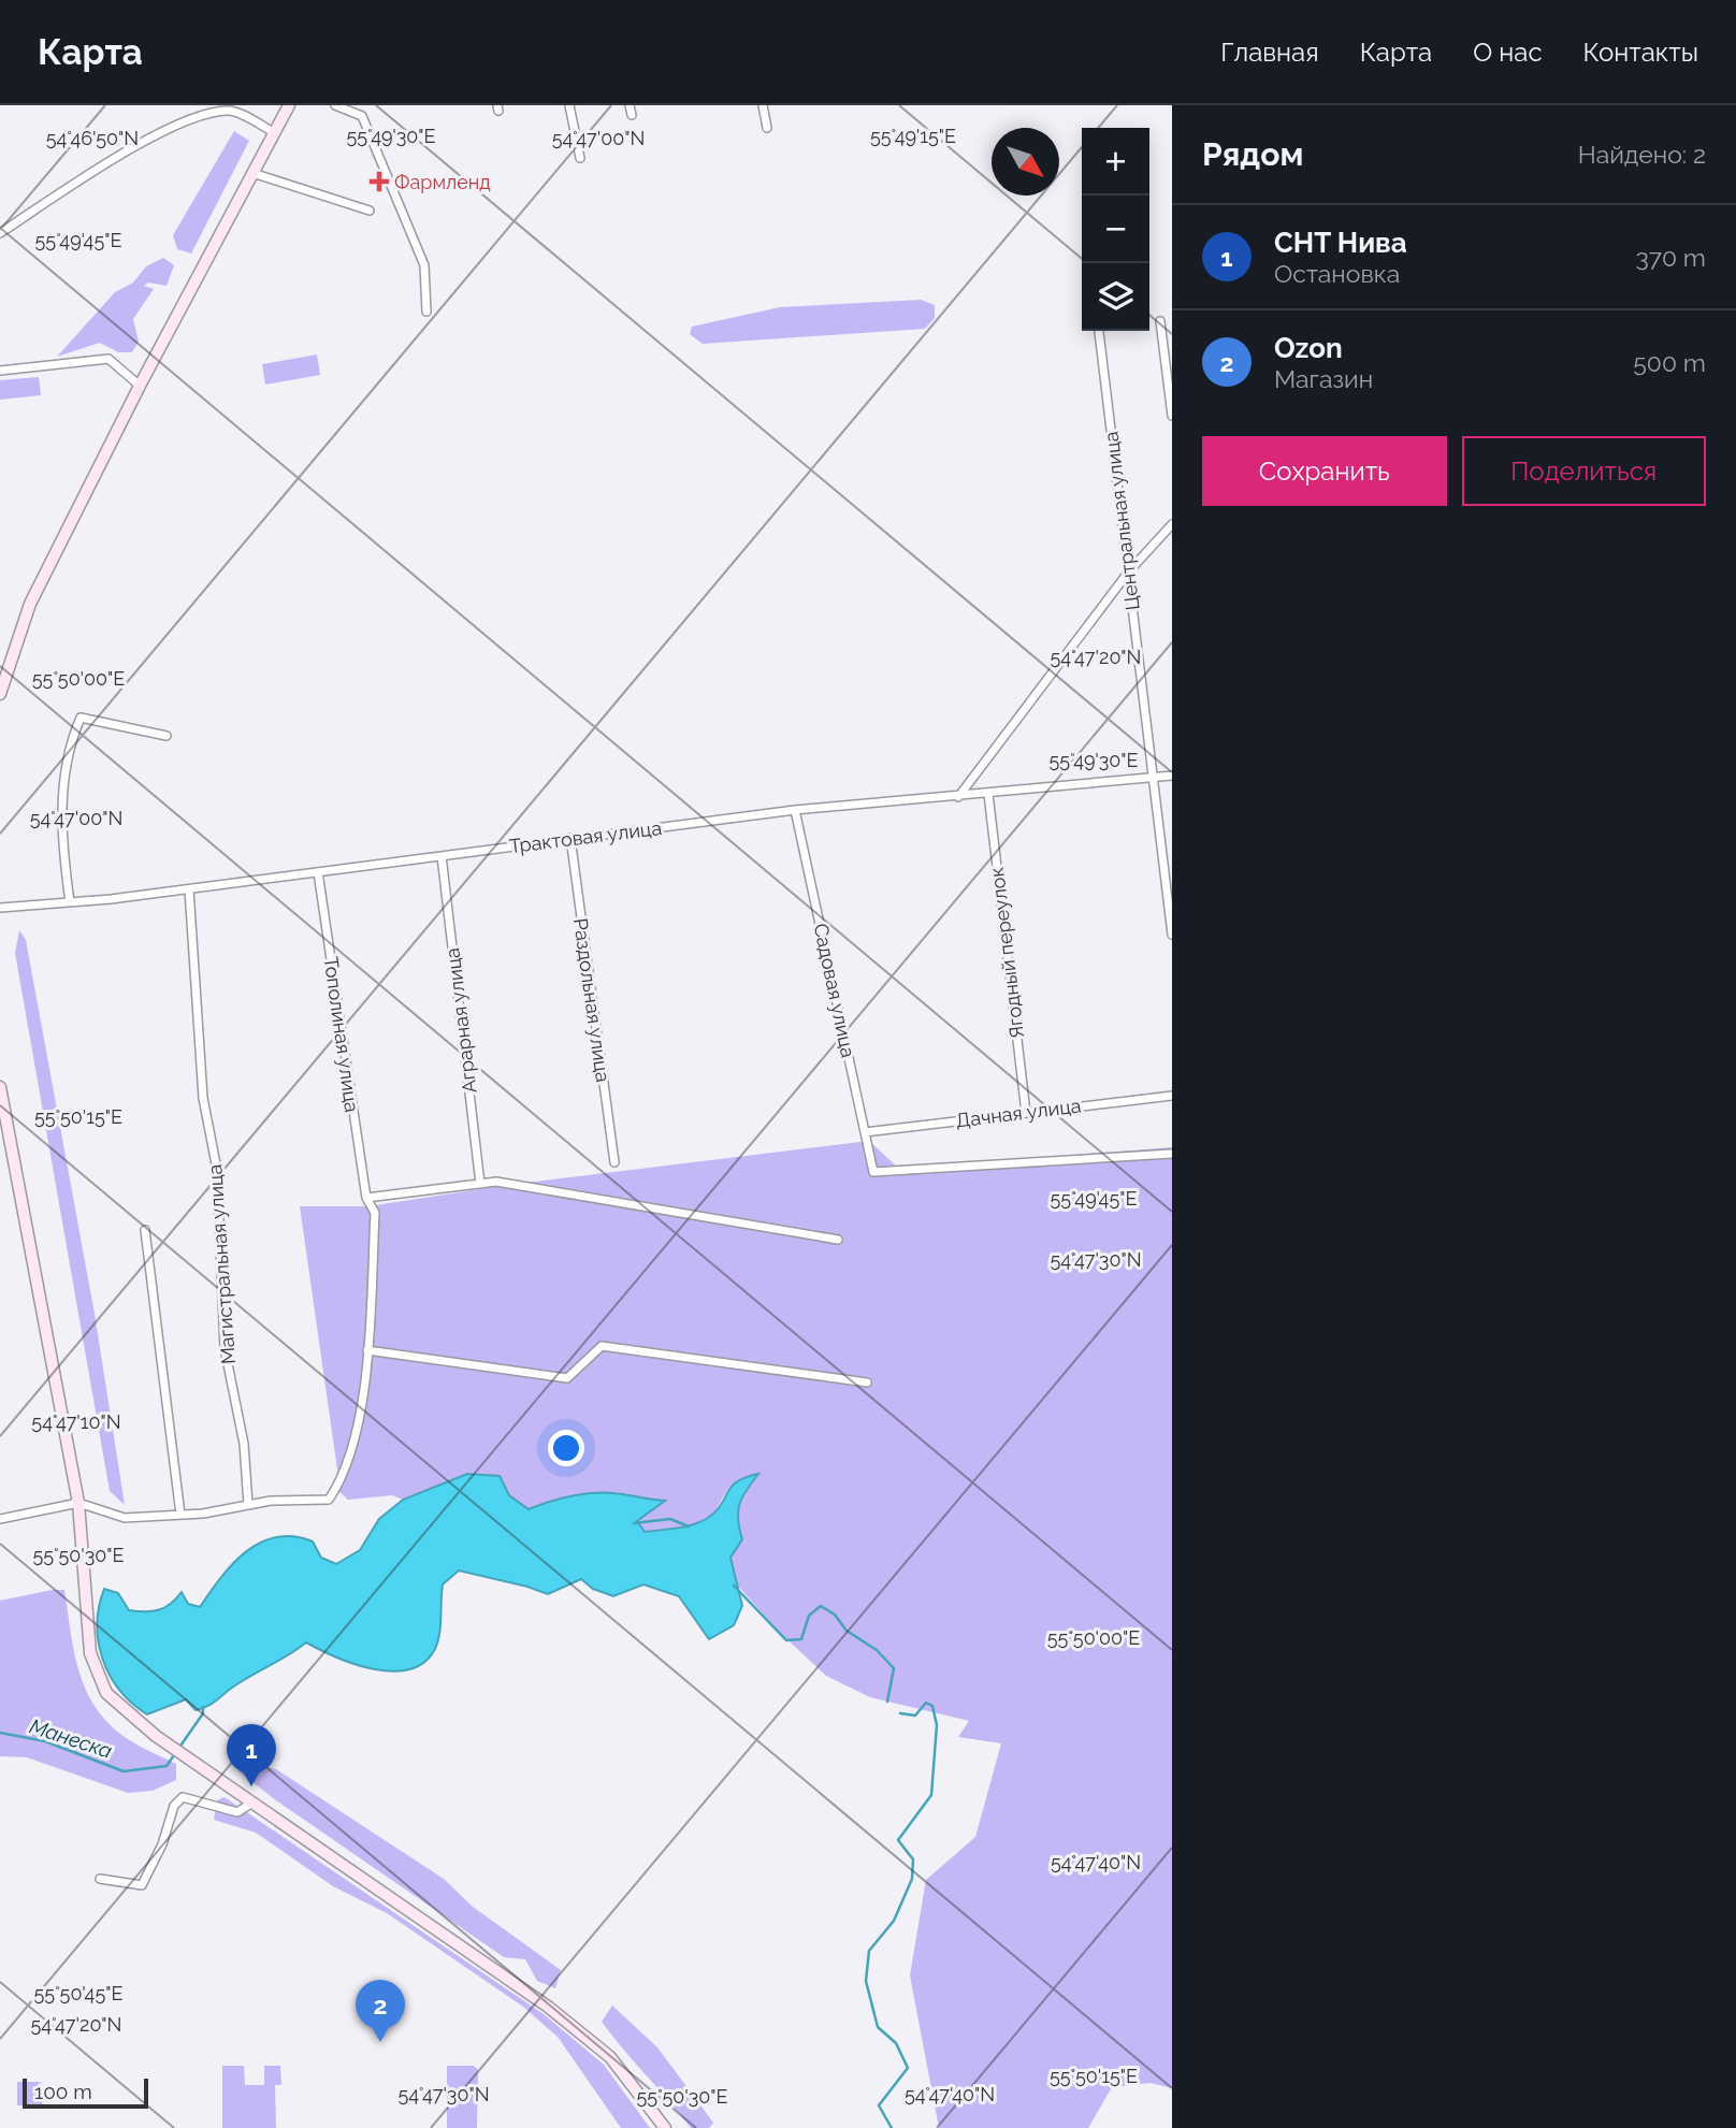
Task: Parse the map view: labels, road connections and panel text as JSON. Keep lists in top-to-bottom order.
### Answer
{
  "streets": {
    "street": [
      "Центральная улица",
      "Трактовая улица",
      "Ягодный переулок",
      "Садовая улица",
      "Раздольная улица",
      "Аграрная улица",
      "Тополиная улица",
      "Дачная улица",
      "Магистральная улица"
    ]
  },
  "crossings": [
    ["Центральная улица", "Трактовая улица"],
    ["Трактовая улица", "Ягодный переулок"],
    ["Трактовая улица", "Садовая улица"],
    ["Трактовая улица", "Раздольная улица"],
    ["Трактовая улица", "Аграрная улица"],
    ["Трактовая улица", "Тополиная улица"],
    ["Трактовая улица", "Магистральная улица"],
    ["Ягодный переулок", "Дачная улица"],
    ["Садовая улица", "Дачная улица"],
    ["Тополиная улица", "Магистральная улица"]
  ],
  "water": ["Манеска"],
  "places": {
    "health": ["Фармленд"]
  },
  "scale_bar": "100 m",
  "north": "bottom right",
  "page": {
    "header": "Карта",
    "nav": [
      "Главная",
      "Карта",
      "О нас",
      "Контакты"
    ],
    "heading": ["Рядом", "Найдено: 2"],
    "map_buttons": ["+", "−"],
    "list": [
      {
        "mark": "1",
        "name": "СНТ Нива",
        "note": "Остановка",
        "value": "370 m"
      },
      {
        "mark": "2",
        "name": "Ozon",
        "note": "Магазин",
        "value": "500 m"
      }
    ],
    "buttons": ["Сохранить", "Поделиться"],
    "pins": ["1", "2"],
    "scale": "100 m"
  },
  "coordinates": [
    "55°49'30\"E",
    "55°49'15\"E",
    "54°46'50\"N",
    "54°47'00\"N",
    "55°49'45\"E",
    "54°47'20\"N",
    "55°50'00\"E",
    "55°50'15\"E",
    "54°47'30\"N",
    "54°47'10\"N",
    "55°50'30\"E",
    "54°47'40\"N",
    "55°50'45\"E"
  ]
}
